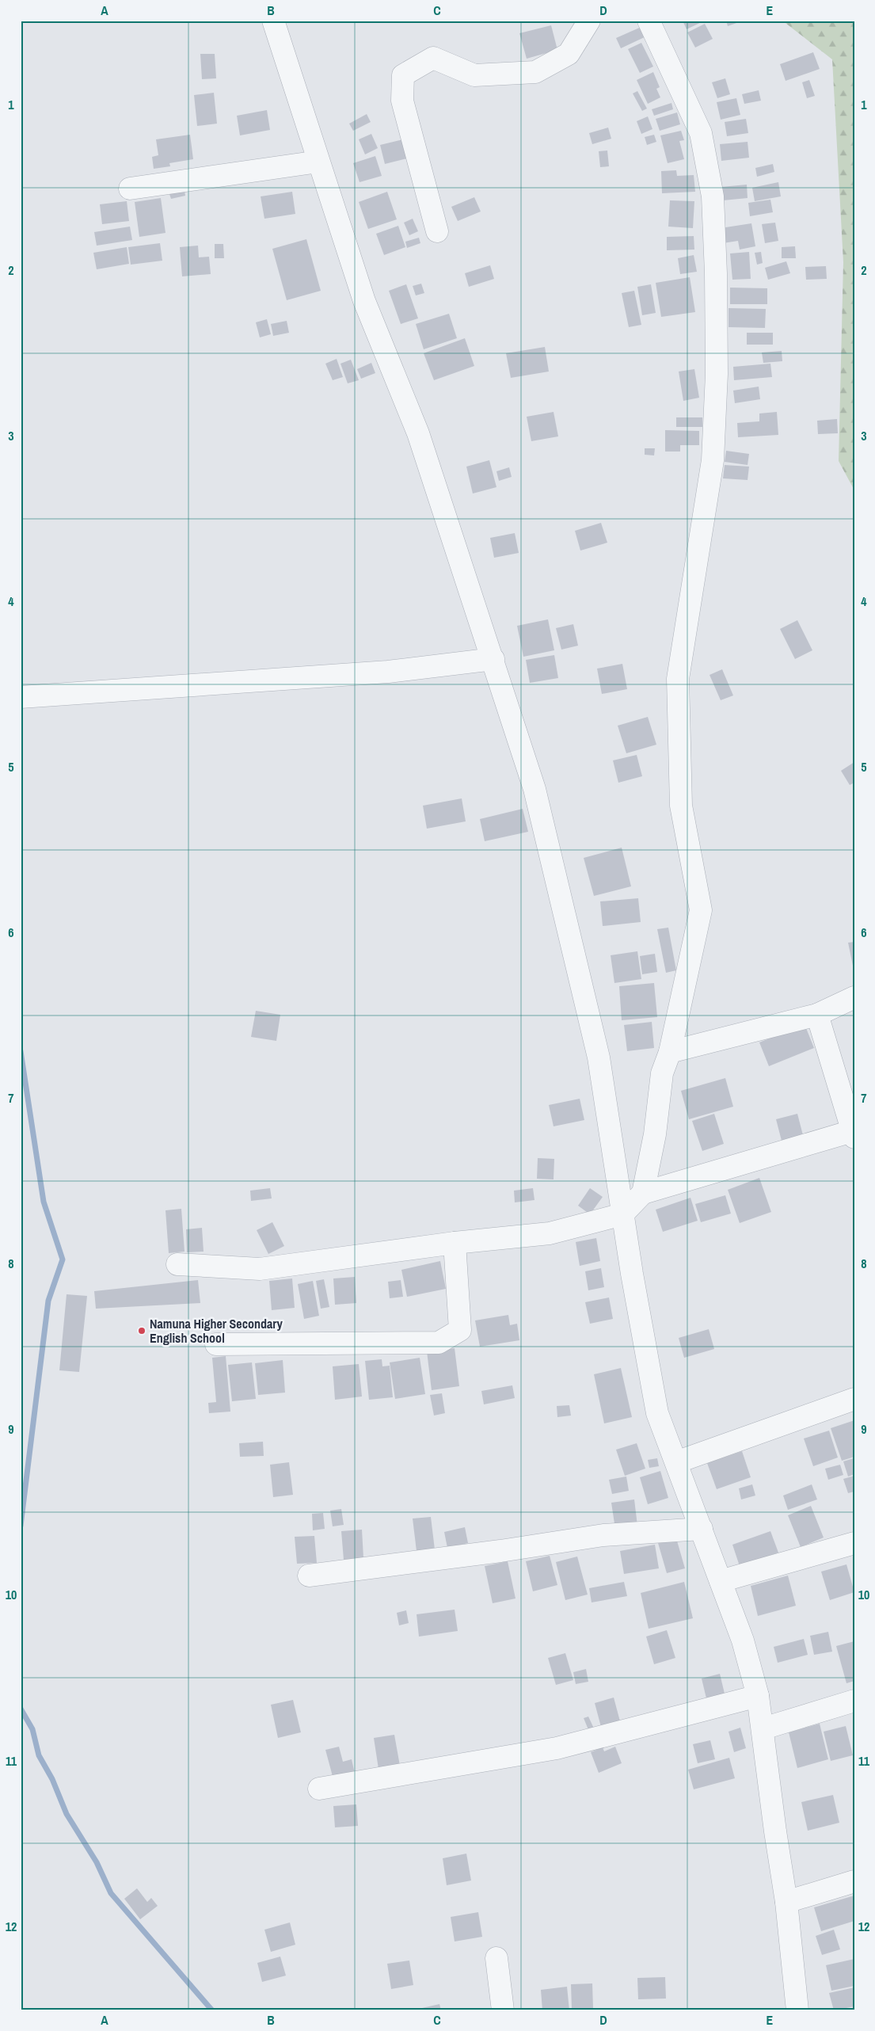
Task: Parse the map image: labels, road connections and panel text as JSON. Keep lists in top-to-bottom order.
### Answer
{
  "places": ["Namuna Higher Secondary English School"],
  "grid": {
    "columns": [
      "A",
      "B",
      "C",
      "D",
      "E"
    ],
    "rows": [
      "1",
      "2",
      "3",
      "4",
      "5",
      "6",
      "7",
      "8",
      "9",
      "10",
      "11",
      "12"
    ]
  }
}
